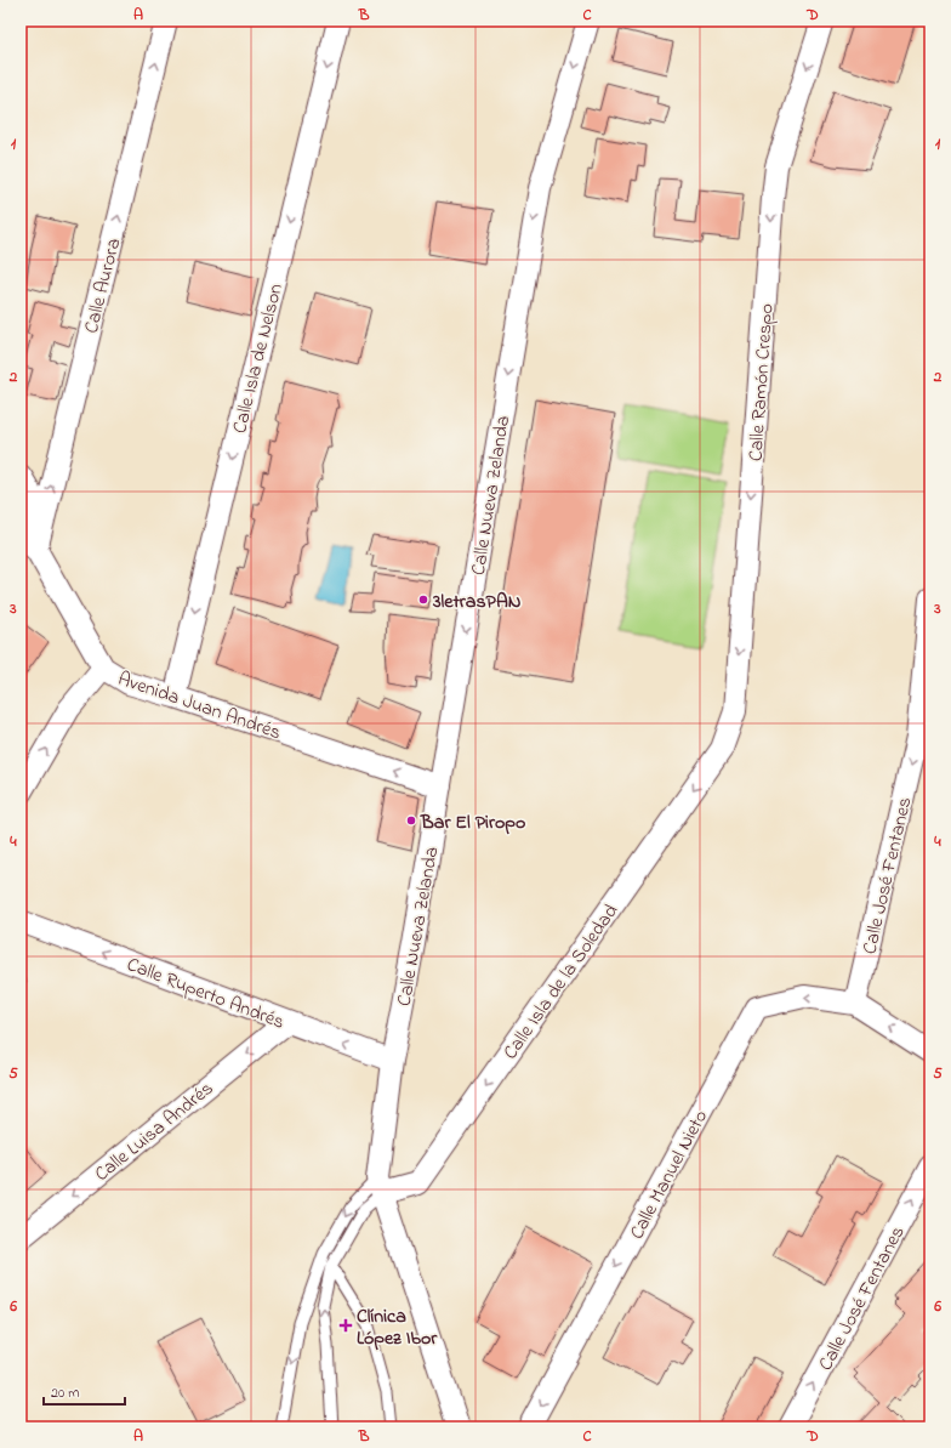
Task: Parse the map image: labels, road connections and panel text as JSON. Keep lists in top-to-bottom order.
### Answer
{
  "streets": {
    "street": [
      "Calle Aurora",
      "Calle Isla de Nelson",
      "Calle Ramón Crespo",
      "Calle Nueva Zelanda",
      "Avenida Juan Andrés",
      "Calle José Fentanes",
      "Calle Isla de la Soledad",
      "Calle Ruperto Andrés",
      "Calle Luisa Andrés",
      "Calle Manuel Nieto"
    ]
  },
  "crossings": [
    ["Calle Isla de Nelson", "Avenida Juan Andrés"],
    ["Calle Ramón Crespo", "Calle Isla de la Soledad"],
    ["Calle Nueva Zelanda", "Avenida Juan Andrés"],
    ["Calle Nueva Zelanda", "Calle Isla de la Soledad"],
    ["Calle Nueva Zelanda", "Calle Ruperto Andrés"],
    ["Calle José Fentanes", "Calle Manuel Nieto"],
    ["Calle Ruperto Andrés", "Calle Luisa Andrés"]
  ],
  "one_way": [
    "Calle Aurora",
    "Calle Isla de Nelson",
    "Calle Ramón Crespo",
    "Calle Nueva Zelanda",
    "Calle Isla de la Soledad",
    "Calle Ruperto Andrés",
    "Calle Luisa Andrés",
    "Calle Manuel Nieto"
  ],
  "places": {
    "other": ["3letrasPAN", "Bar El Piropo"],
    "health": ["Clínica López Ibor"]
  },
  "scale_bar": "20 m",
  "grid": {
    "columns": [
      "A",
      "B",
      "C",
      "D"
    ],
    "rows": [
      "1",
      "2",
      "3",
      "4",
      "5",
      "6"
    ]
  }
}
